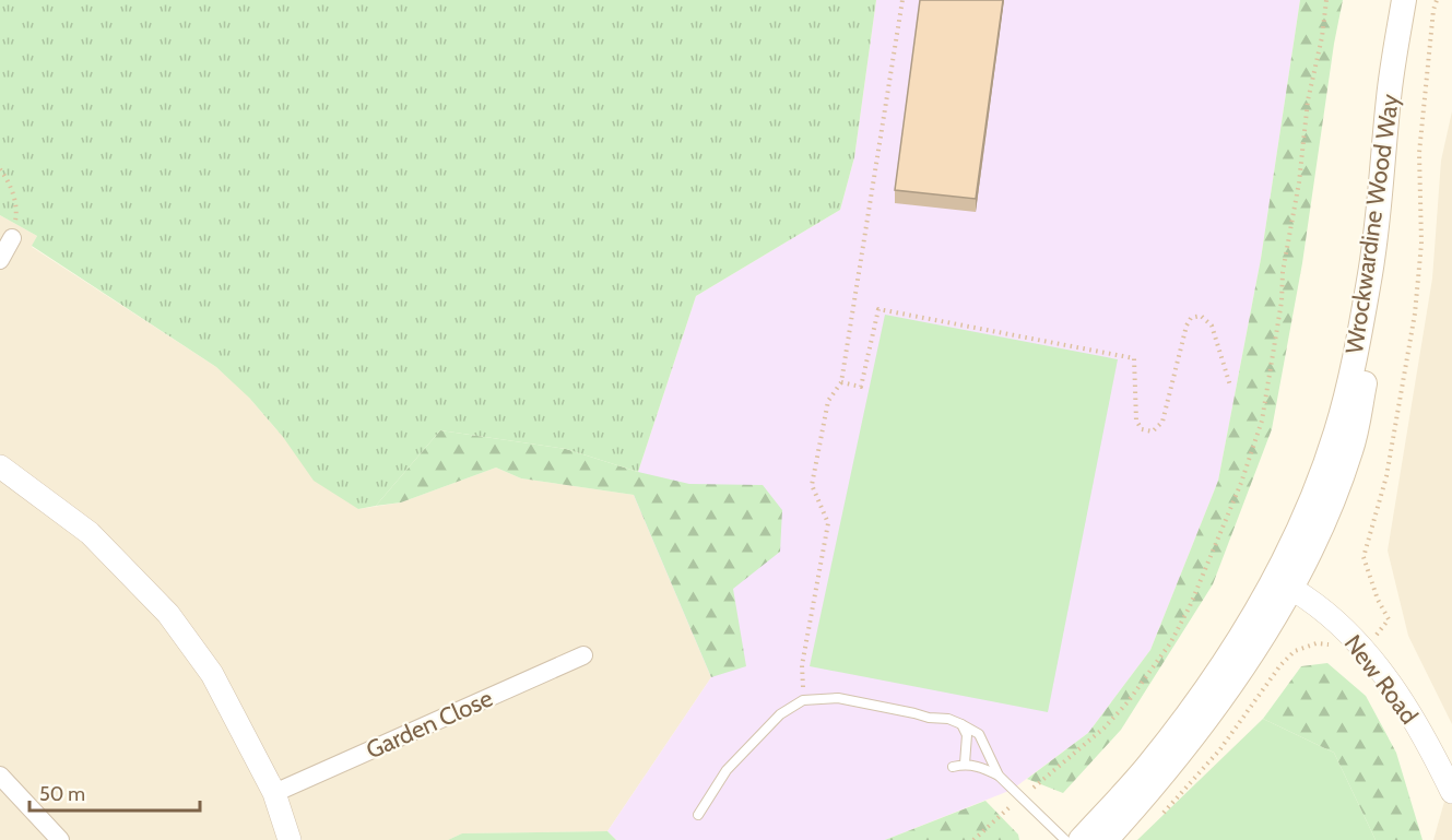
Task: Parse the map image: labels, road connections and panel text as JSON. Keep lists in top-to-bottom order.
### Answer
{
  "streets": {
    "main road": ["Wrockwardine Wood Way"],
    "street": ["New Road", "Garden Close"]
  },
  "crossings": [
    ["Wrockwardine Wood Way", "New Road"]
  ],
  "scale_bar": "50 m"
}
